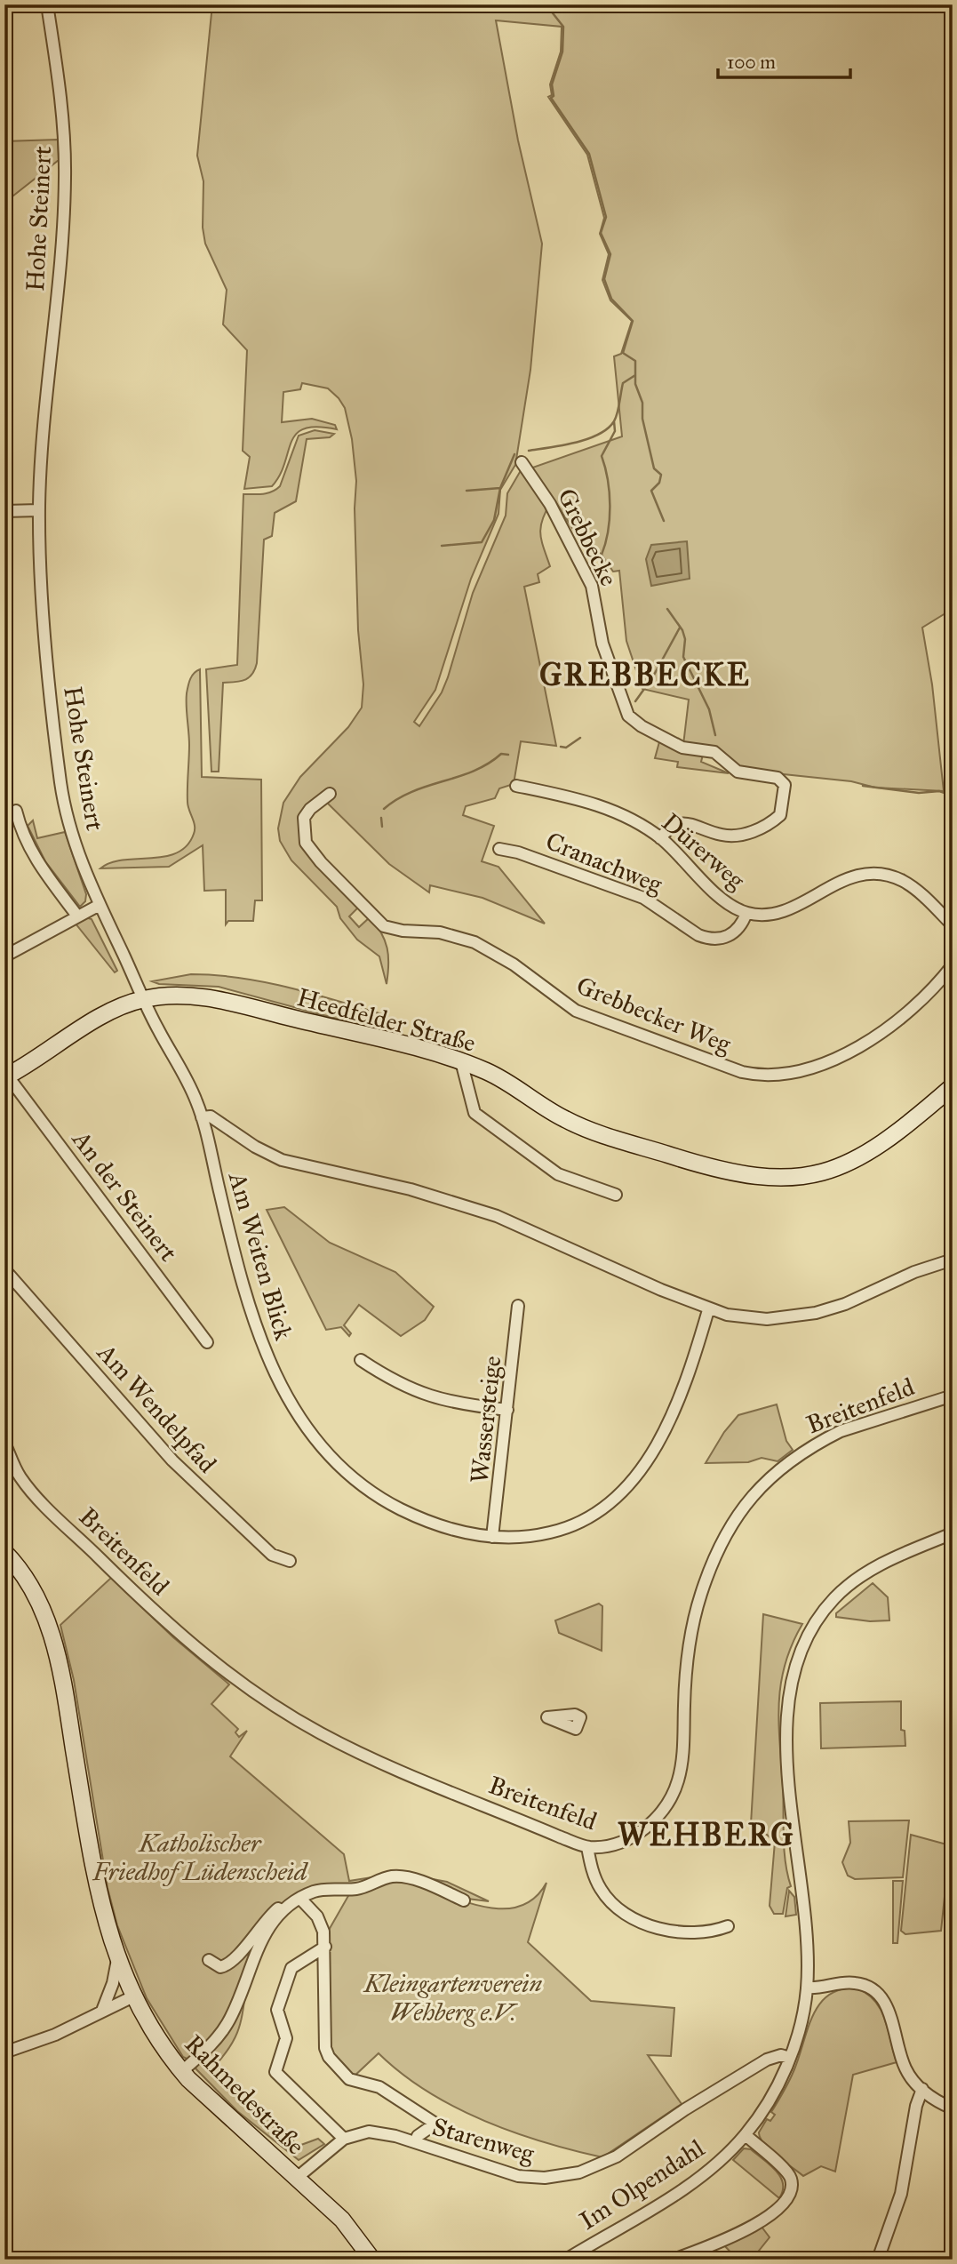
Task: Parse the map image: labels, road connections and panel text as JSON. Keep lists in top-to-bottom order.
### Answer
{
  "streets": {
    "main road": ["Heedfelder Straße", "Rahmedestraße"],
    "street": [
      "Hohe Steinert",
      "Grebbecke",
      "Dürerweg",
      "Cranachweg",
      "Grebbecker Weg",
      "An der Steinert",
      "Am Weiten Blick",
      "Breitenfeld",
      "Am Wendelpfad",
      "Wassersteige",
      "Starenweg",
      "Im Olpendahl"
    ]
  },
  "crossings": [
    ["Hohe Steinert", "Heedfelder Straße"],
    ["Hohe Steinert", "Am Weiten Blick"],
    ["Grebbecke", "Dürerweg"],
    ["Dürerweg", "Cranachweg"],
    ["Heedfelder Straße", "An der Steinert"],
    ["Heedfelder Straße", "Am Weiten Blick"],
    ["Am Weiten Blick", "Wassersteige"],
    ["Rahmedestraße", "Starenweg"],
    ["Starenweg", "Im Olpendahl"]
  ],
  "districts": ["GREBBECKE", "WEHBERG"],
  "parks": ["Katholischer Friedhof Lüdenscheid", "Kleingartenverein Wehberg e.V."],
  "scale_bar": "100 m"
}
